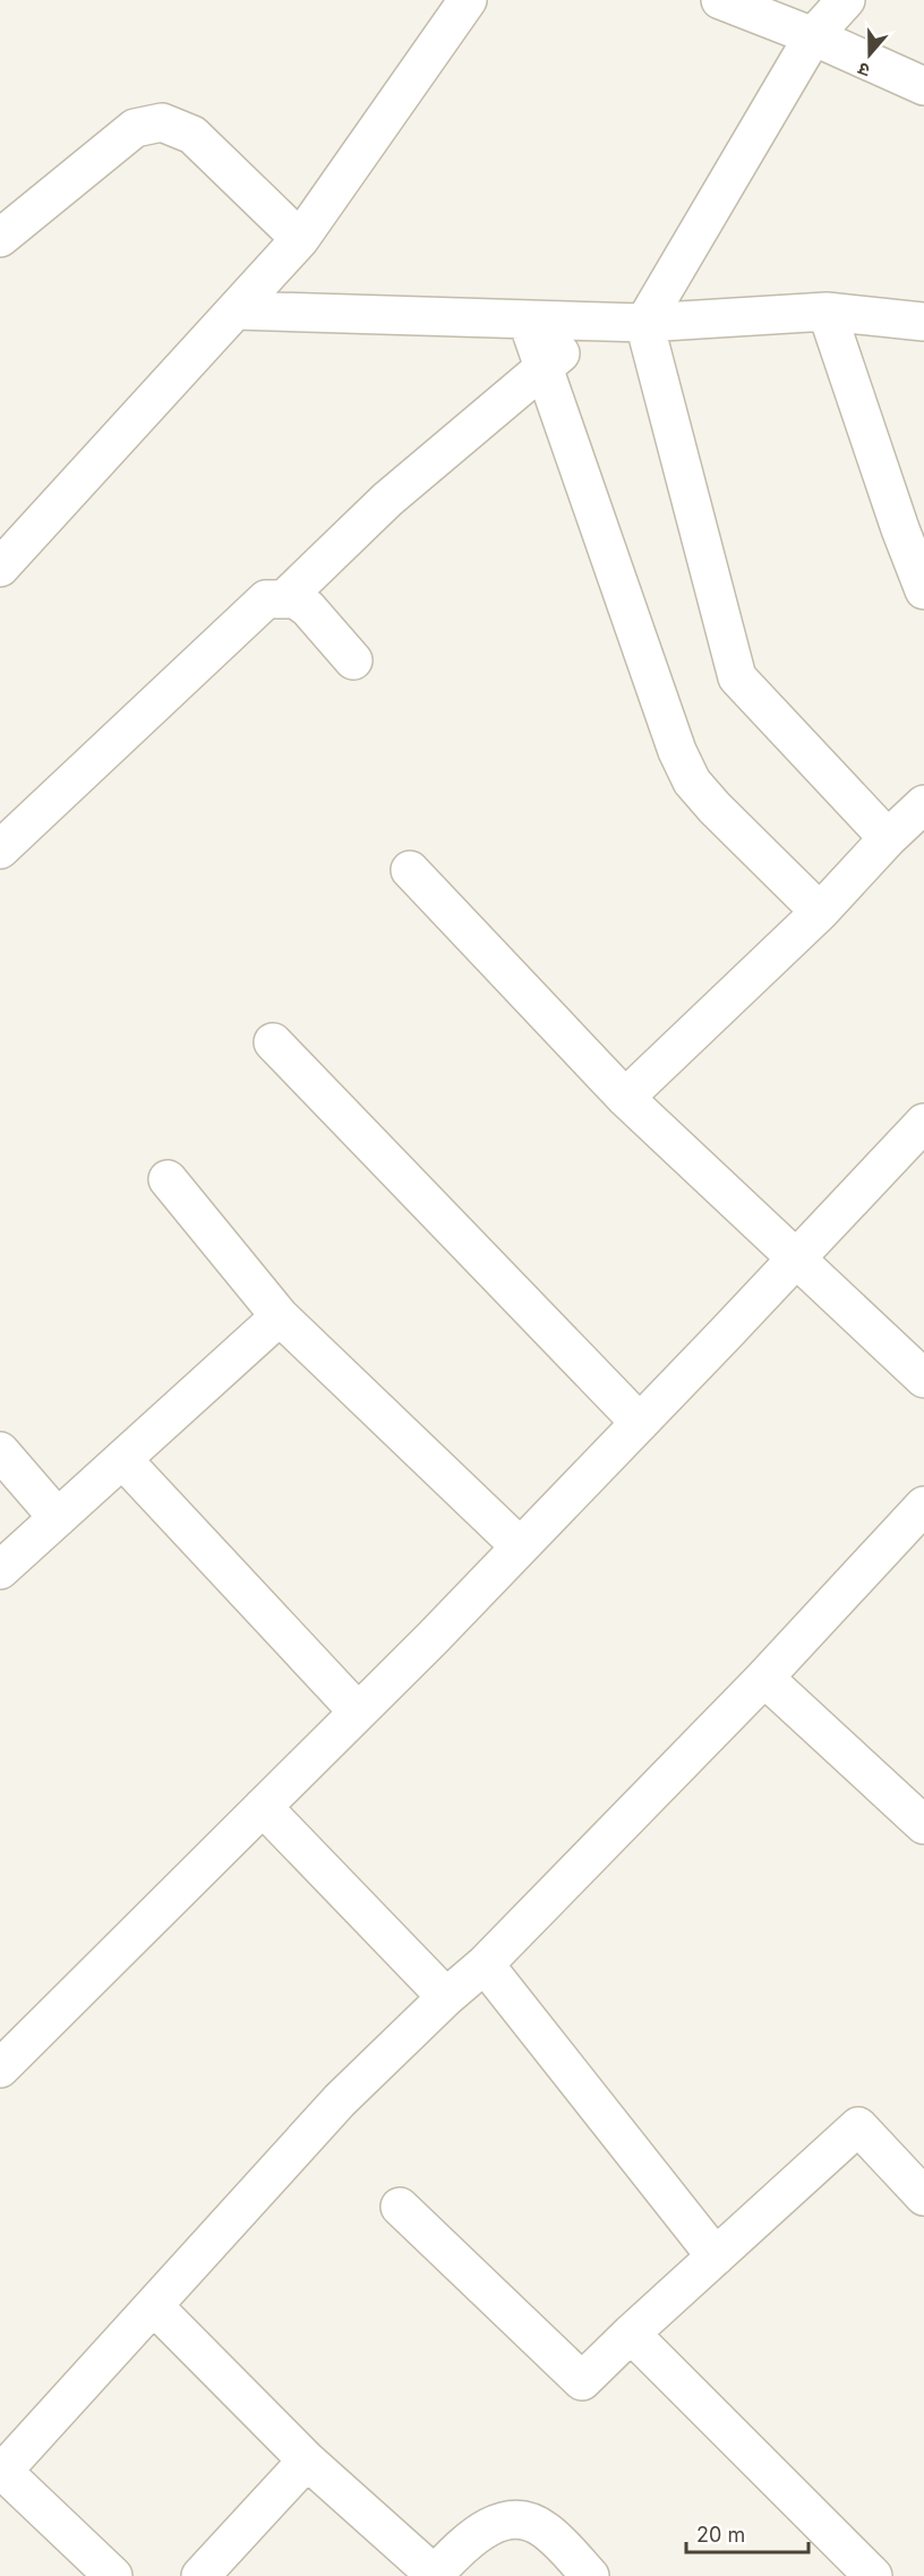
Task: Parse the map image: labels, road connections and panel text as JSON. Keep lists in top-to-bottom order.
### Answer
{
  "scale_bar": "20 m",
  "north": "bottom"
}
